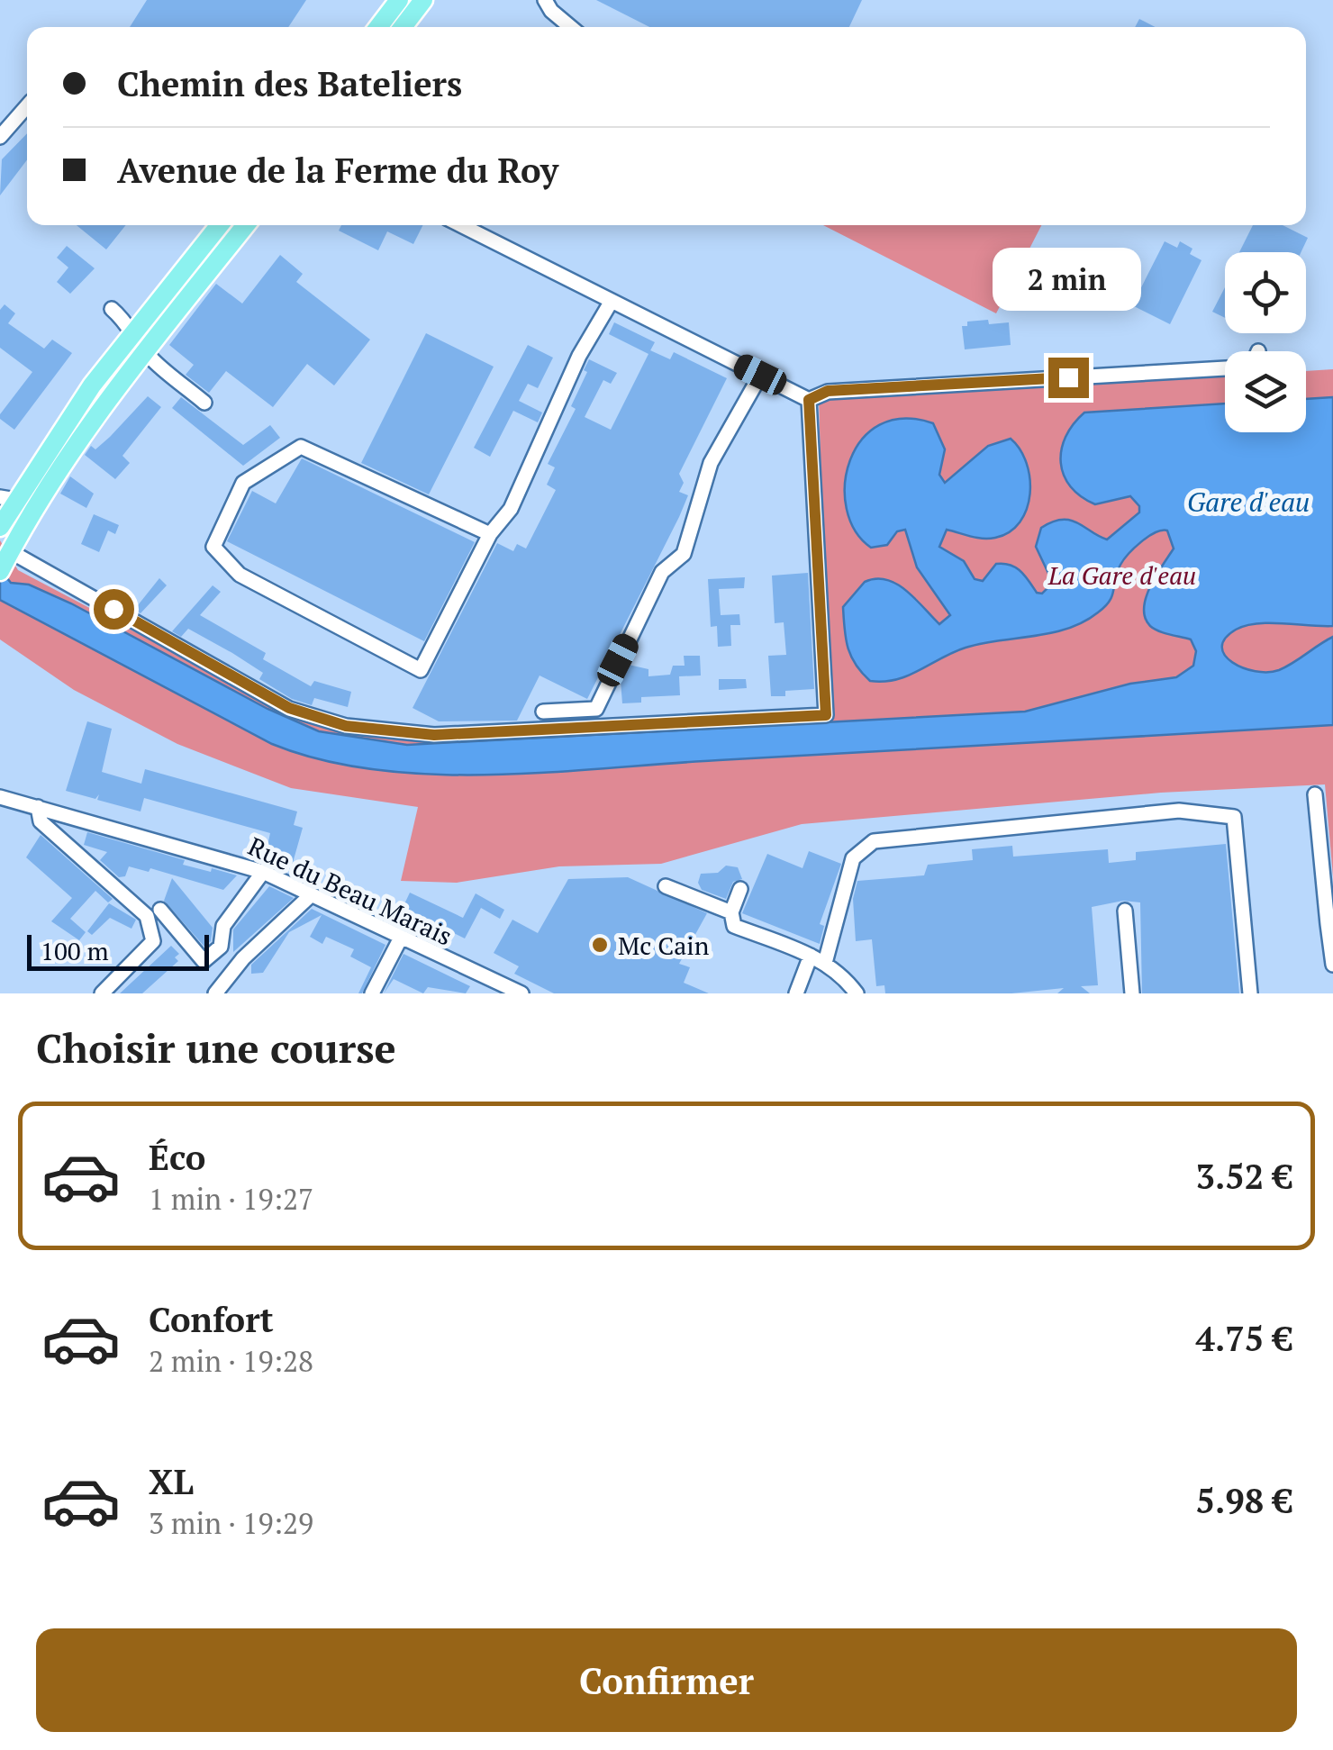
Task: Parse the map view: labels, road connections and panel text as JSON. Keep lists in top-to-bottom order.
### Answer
{
  "streets": {
    "street": ["Rue du Beau Marais"]
  },
  "water": ["Gare d'eau"],
  "parks": ["La Gare d'eau"],
  "places": ["Mc Cain"],
  "scale_bar": "100 m",
  "page": {
    "banner": ["Chemin des Bateliers", "Avenue de la Ferme du Roy"],
    "bubble": "2 min",
    "scale": "100 m",
    "heading": "Choisir une course",
    "list": [
      {
        "name": "Éco",
        "note": "1 min · 19:27",
        "value": "3.52 €"
      },
      {
        "name": "Confort",
        "note": "2 min · 19:28",
        "value": "4.75 €"
      },
      {
        "name": "XL",
        "note": "3 min · 19:29",
        "value": "5.98 €"
      }
    ],
    "buttons": "Confirmer"
  }
}
